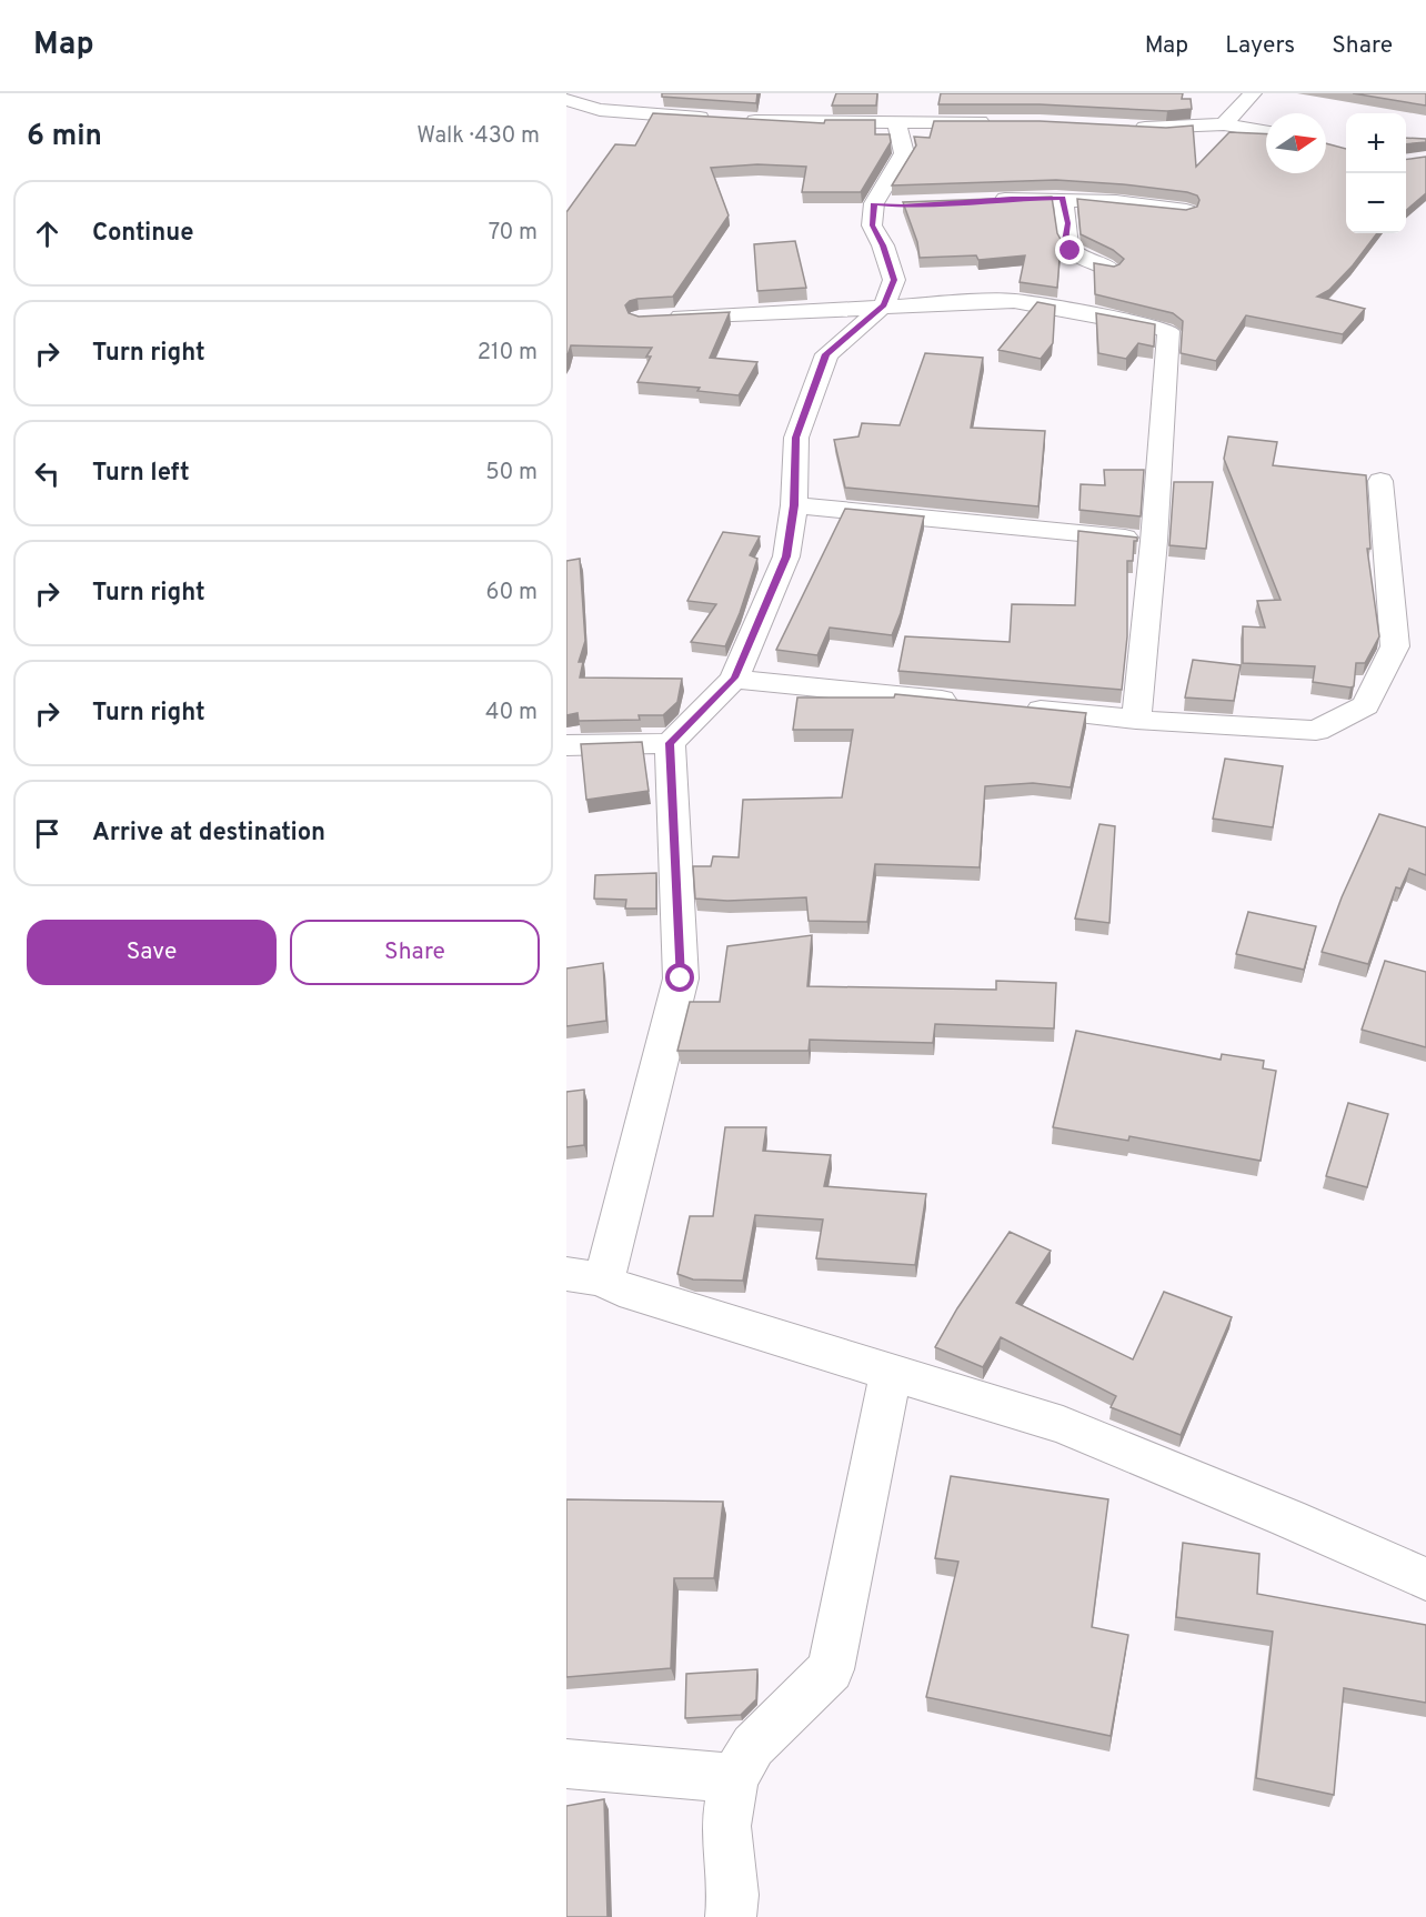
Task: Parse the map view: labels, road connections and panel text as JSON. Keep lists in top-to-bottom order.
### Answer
{
  "north": "right",
  "page": {
    "header": "Map",
    "nav": ["Map", "Layers", "Share"],
    "heading": ["6 min", "Walk · 430 m"],
    "map_buttons": ["+", "−"],
    "list": [
      ["Continue", "70 m"],
      ["Turn right", "210 m"],
      ["Turn left", "50 m"],
      ["Turn right", "60 m"],
      ["Turn right", "40 m"],
      "Arrive at destination"
    ],
    "buttons": ["Save", "Share"]
  }
}
